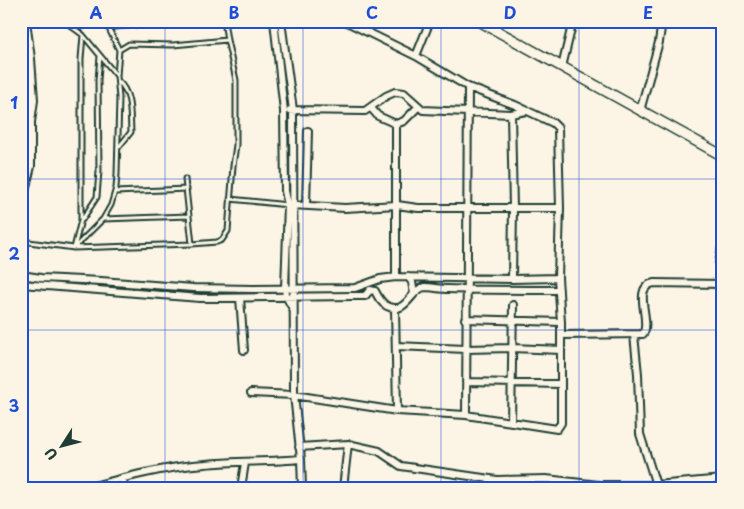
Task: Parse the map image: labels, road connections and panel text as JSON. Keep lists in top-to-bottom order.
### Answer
{
  "north": "bottom left",
  "grid": {
    "columns": [
      "A",
      "B",
      "C",
      "D",
      "E"
    ],
    "rows": ["1", "2", "3"]
  }
}
